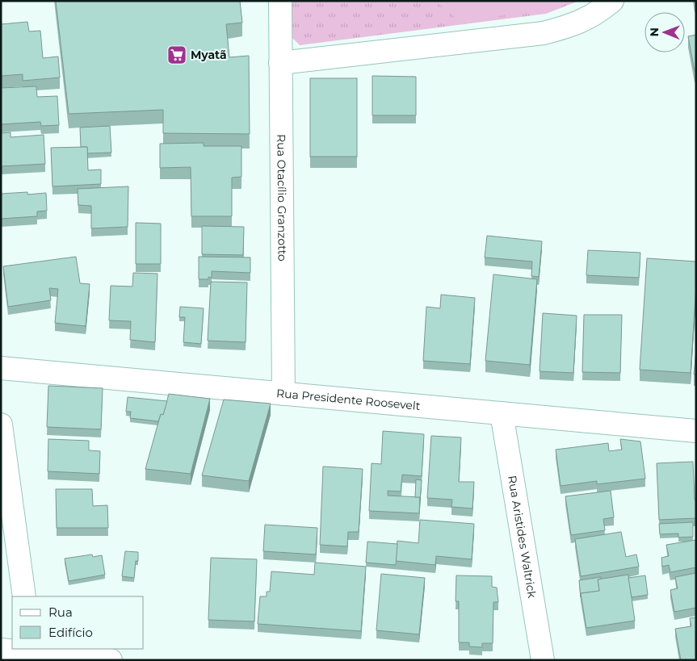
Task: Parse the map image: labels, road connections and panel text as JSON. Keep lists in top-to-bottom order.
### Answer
{
  "streets": {
    "street": ["Rua Otacílio Granzotto", "Rua Presidente Roosevelt", "Rua Aristides Waltrick"]
  },
  "crossings": [
    ["Rua Otacílio Granzotto", "Rua Presidente Roosevelt"],
    ["Rua Presidente Roosevelt", "Rua Aristides Waltrick"]
  ],
  "places": {
    "supermarket": ["Myatã"]
  },
  "legend": ["Rua", "Edifício"],
  "north": "left"
}
